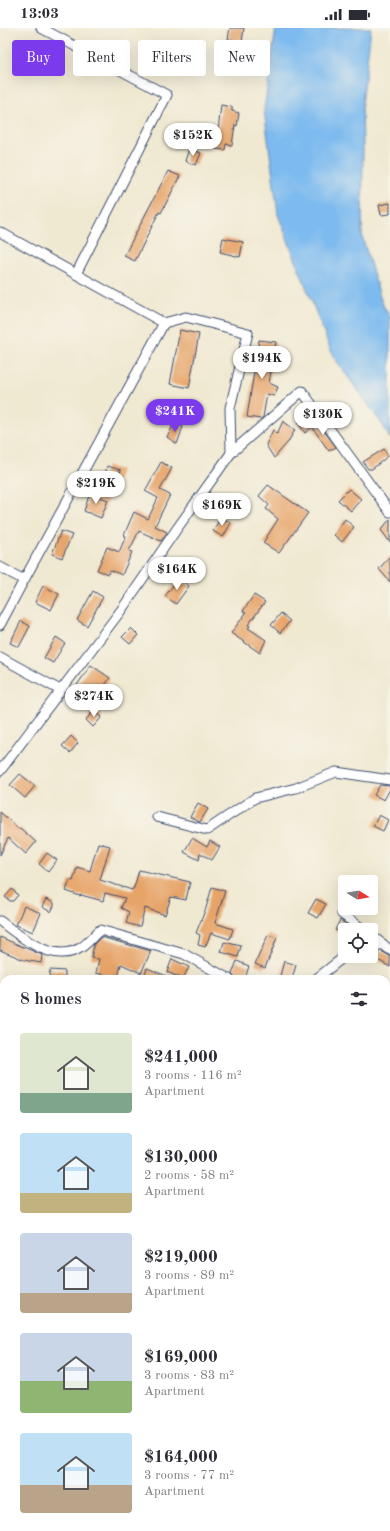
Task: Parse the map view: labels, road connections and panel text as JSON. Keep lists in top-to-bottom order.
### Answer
{
  "north": "right",
  "page": {
    "status": "13:03",
    "chip": [
      "Buy",
      "Rent",
      "Filters",
      "New"
    ],
    "price": [
      "$152K",
      "$194K",
      "$241K",
      "$130K",
      "$219K",
      "$169K",
      "$164K",
      "$274K"
    ],
    "heading": "8 homes",
    "list": [
      {
        "name": "$241,000",
        "note": "3 rooms · 116 m² · Apartment"
      },
      {
        "name": "$130,000",
        "note": "2 rooms · 58 m² · Apartment"
      },
      {
        "name": "$219,000",
        "note": "3 rooms · 89 m² · Apartment"
      },
      {
        "name": "$169,000",
        "note": "3 rooms · 83 m² · Apartment"
      },
      {
        "name": "$164,000",
        "note": "3 rooms · 77 m² · Apartment"
      }
    ]
  }
}
